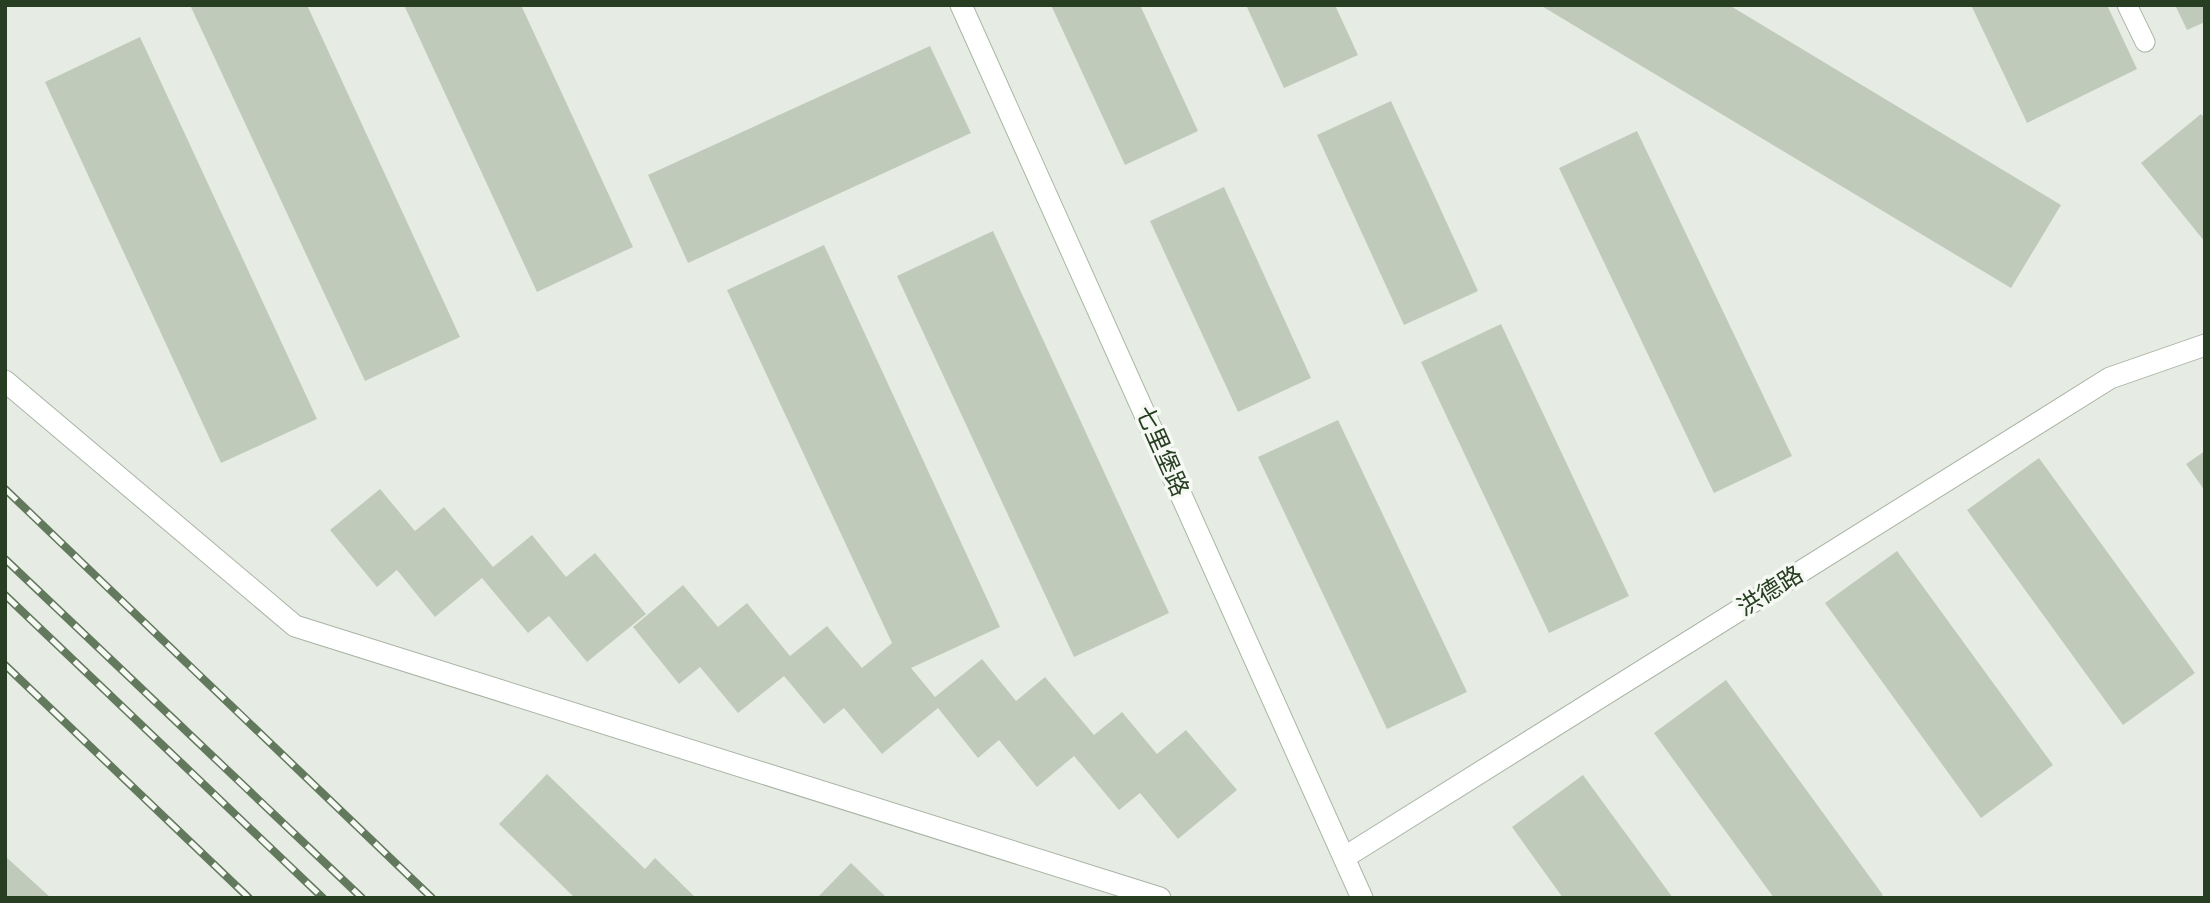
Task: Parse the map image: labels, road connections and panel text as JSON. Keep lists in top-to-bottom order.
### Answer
{
  "streets": {
    "street": ["七里堡路", "洪德路"]
  },
  "crossings": [
    ["七里堡路", "洪德路"]
  ]
}
